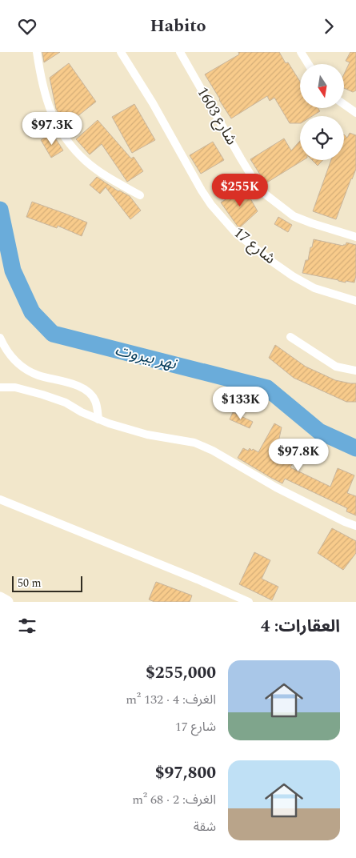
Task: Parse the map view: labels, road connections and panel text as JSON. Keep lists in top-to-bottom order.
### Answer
{
  "streets": {
    "street": ["شارع 1603", "شارع 17"]
  },
  "water": ["نهر بيروت"],
  "scale_bar": "50 m",
  "north": "bottom",
  "page": {
    "header": "Habito",
    "price": [
      "$97.3K",
      "$255K",
      "$133K",
      "$97.8K"
    ],
    "scale": "50 m",
    "heading": "العقارات: 4",
    "list": [
      {
        "name": "$255,000",
        "note": "الغرف: 4 · 132 m² · شارع 17"
      },
      {
        "name": "$97,800",
        "note": "الغرف: 2 · 68 m² · شقة"
      }
    ]
  }
}
